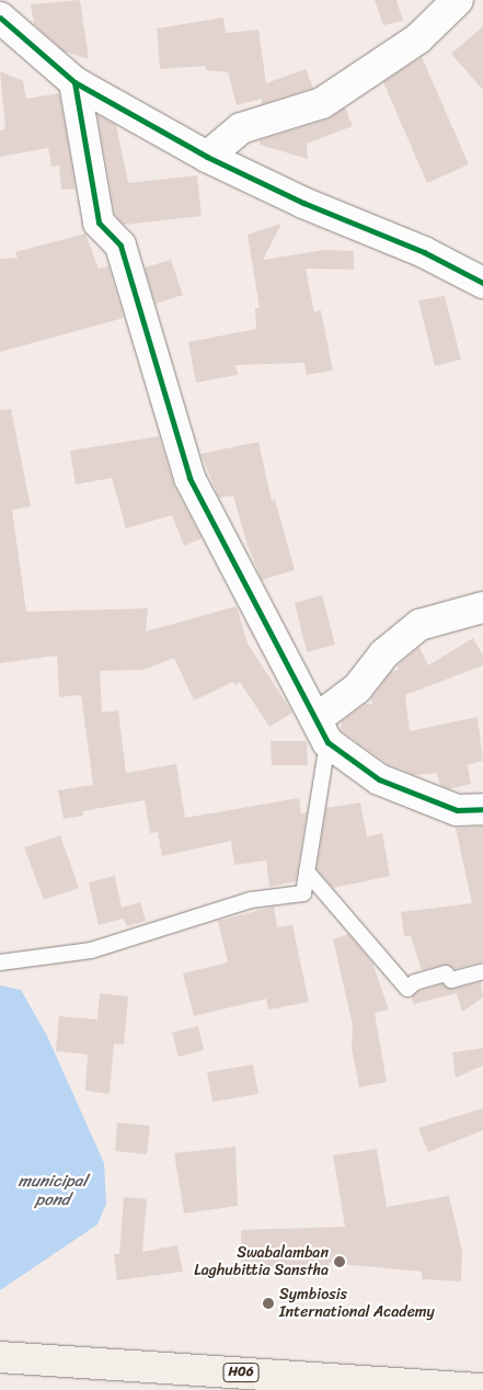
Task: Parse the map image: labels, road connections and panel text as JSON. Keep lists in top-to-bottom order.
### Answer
{
  "streets": {
    "highway": ["H06"]
  },
  "water": ["municipal pond"],
  "places": ["Swabalamban Laghubittia Sanstha", "Symbiosis International Academy"]
}
